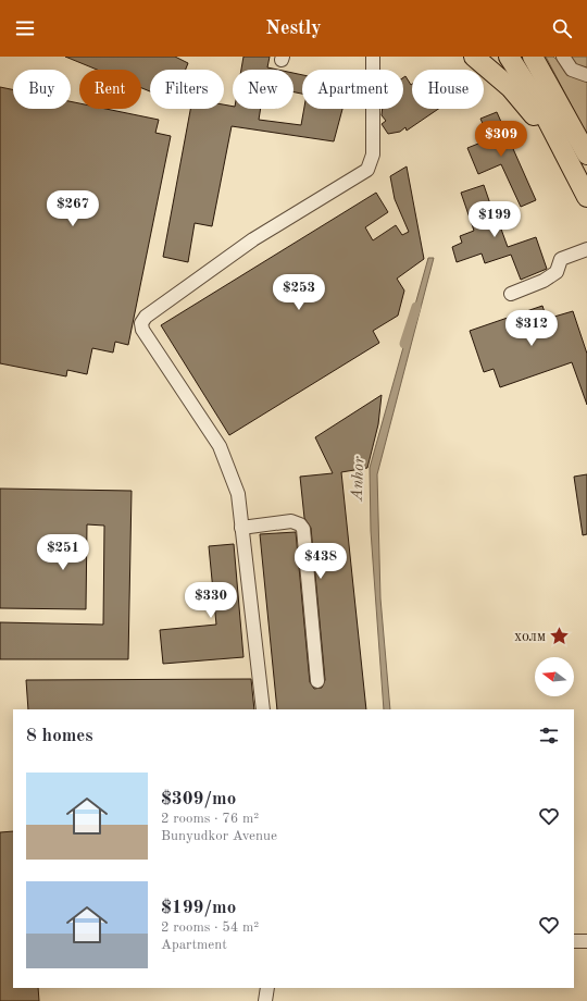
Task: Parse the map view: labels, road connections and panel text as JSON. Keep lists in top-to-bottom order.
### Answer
{
  "water": ["Anhor"],
  "places": {
    "place": ["холм"]
  },
  "north": "left",
  "page": {
    "header": "Nestly",
    "chip": [
      "Buy",
      "Rent",
      "Filters",
      "New",
      "Apartment",
      "House"
    ],
    "price": [
      "$309",
      "$267",
      "$199",
      "$253",
      "$312",
      "$251",
      "$438",
      "$330"
    ],
    "heading": "8 homes",
    "list": [
      {
        "name": "$309/mo",
        "note": "2 rooms · 76 m² · Bunyudkor Avenue"
      },
      {
        "name": "$199/mo",
        "note": "2 rooms · 54 m² · Apartment"
      }
    ]
  }
}
